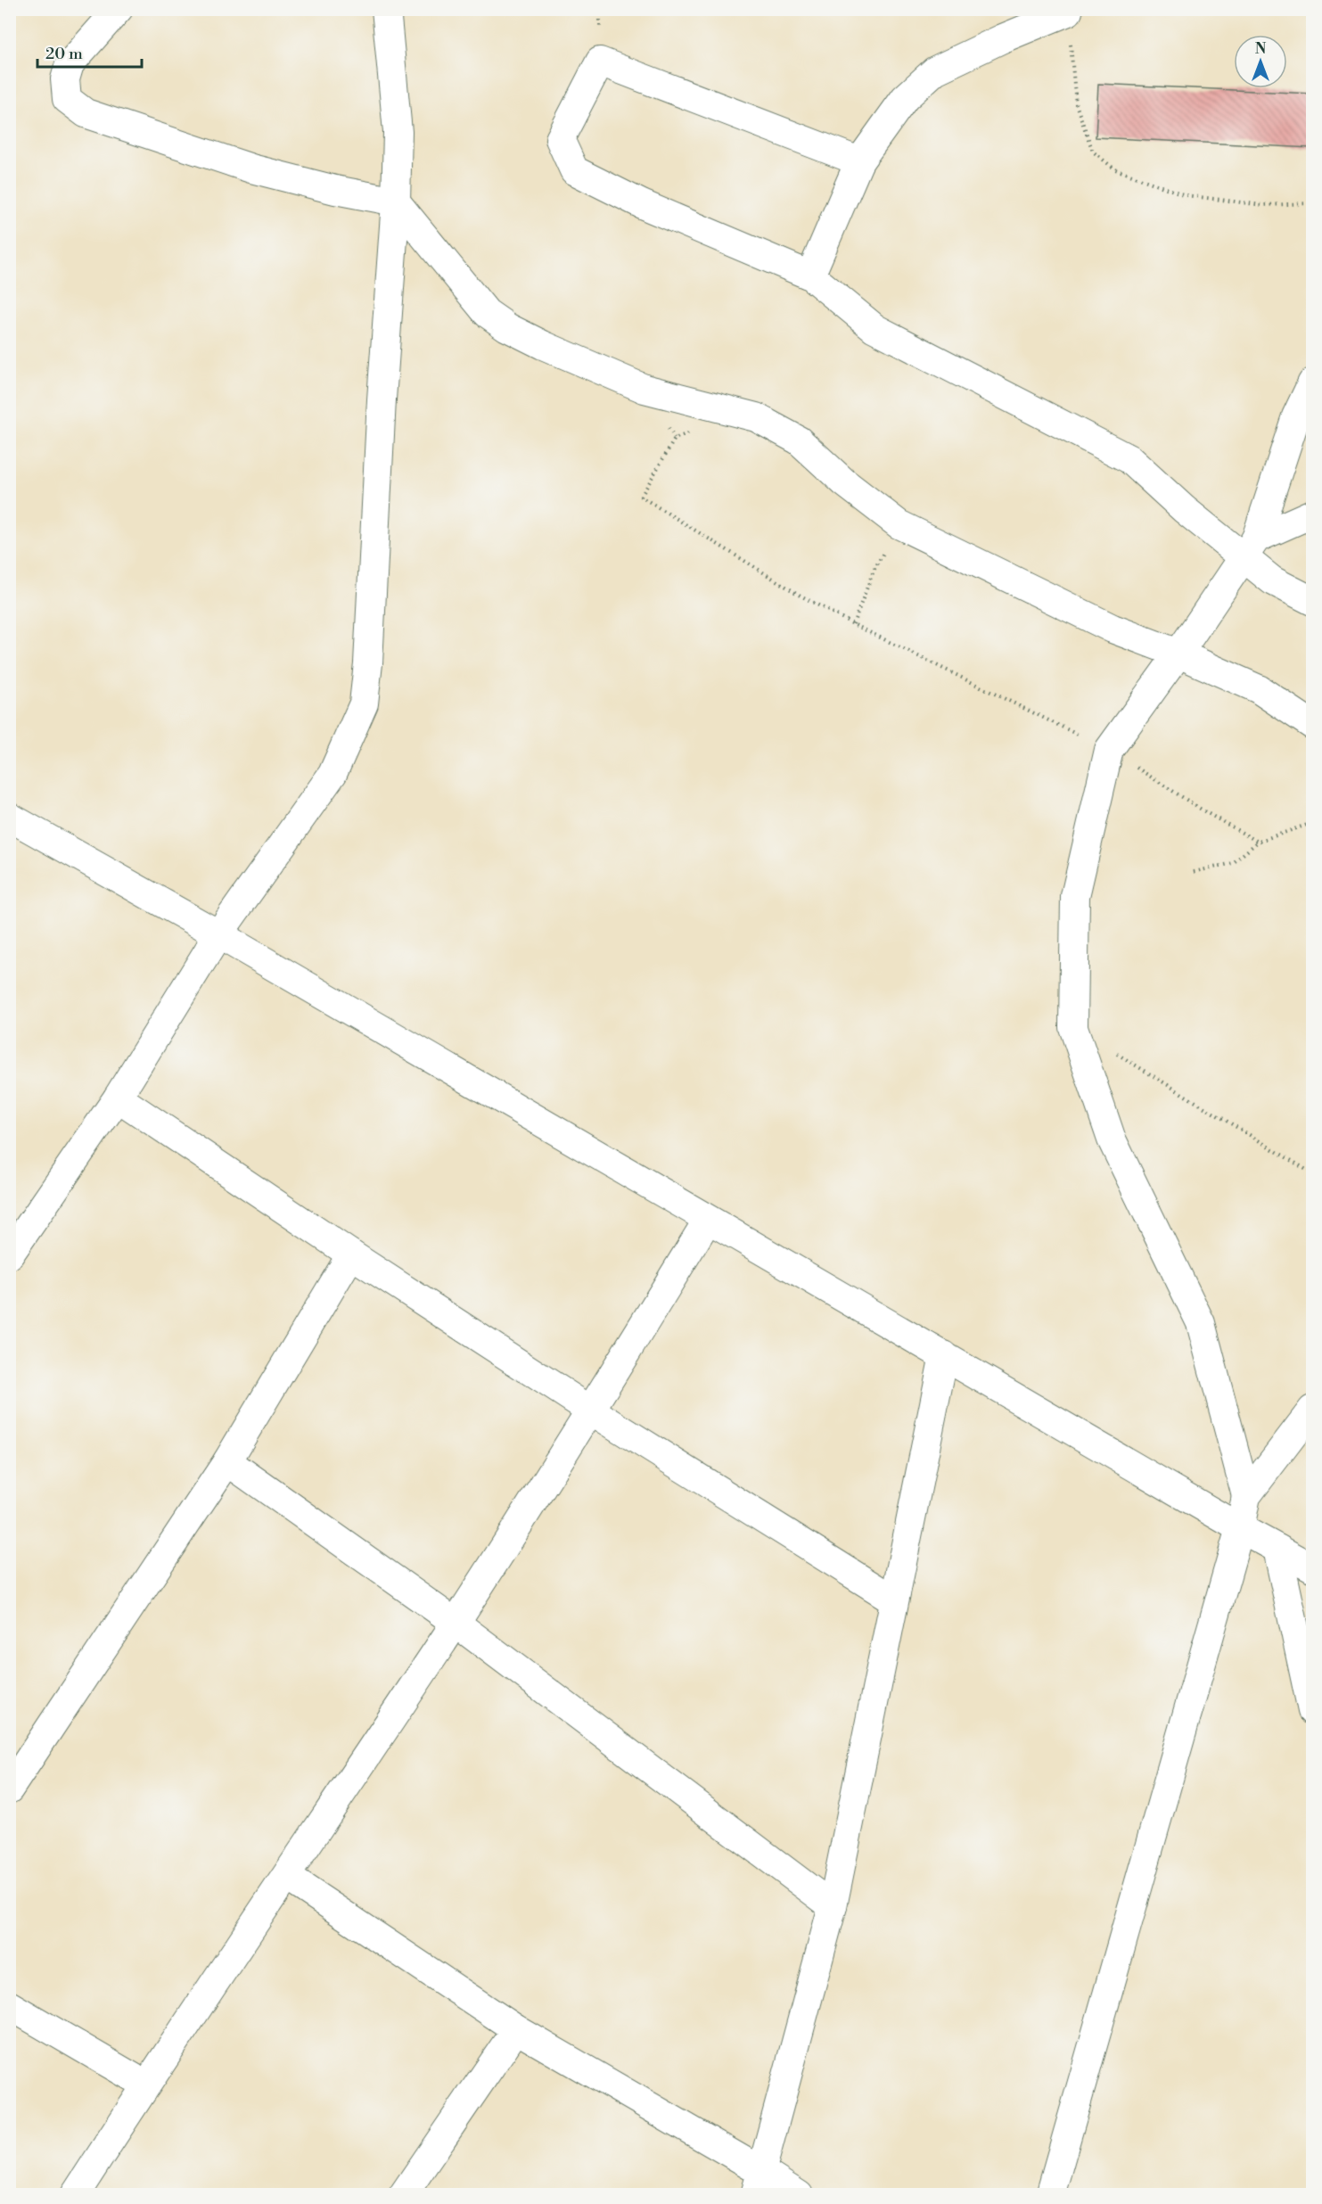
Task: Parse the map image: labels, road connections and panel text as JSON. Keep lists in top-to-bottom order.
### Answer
{
  "scale_bar": "20 m",
  "north": "top"
}
